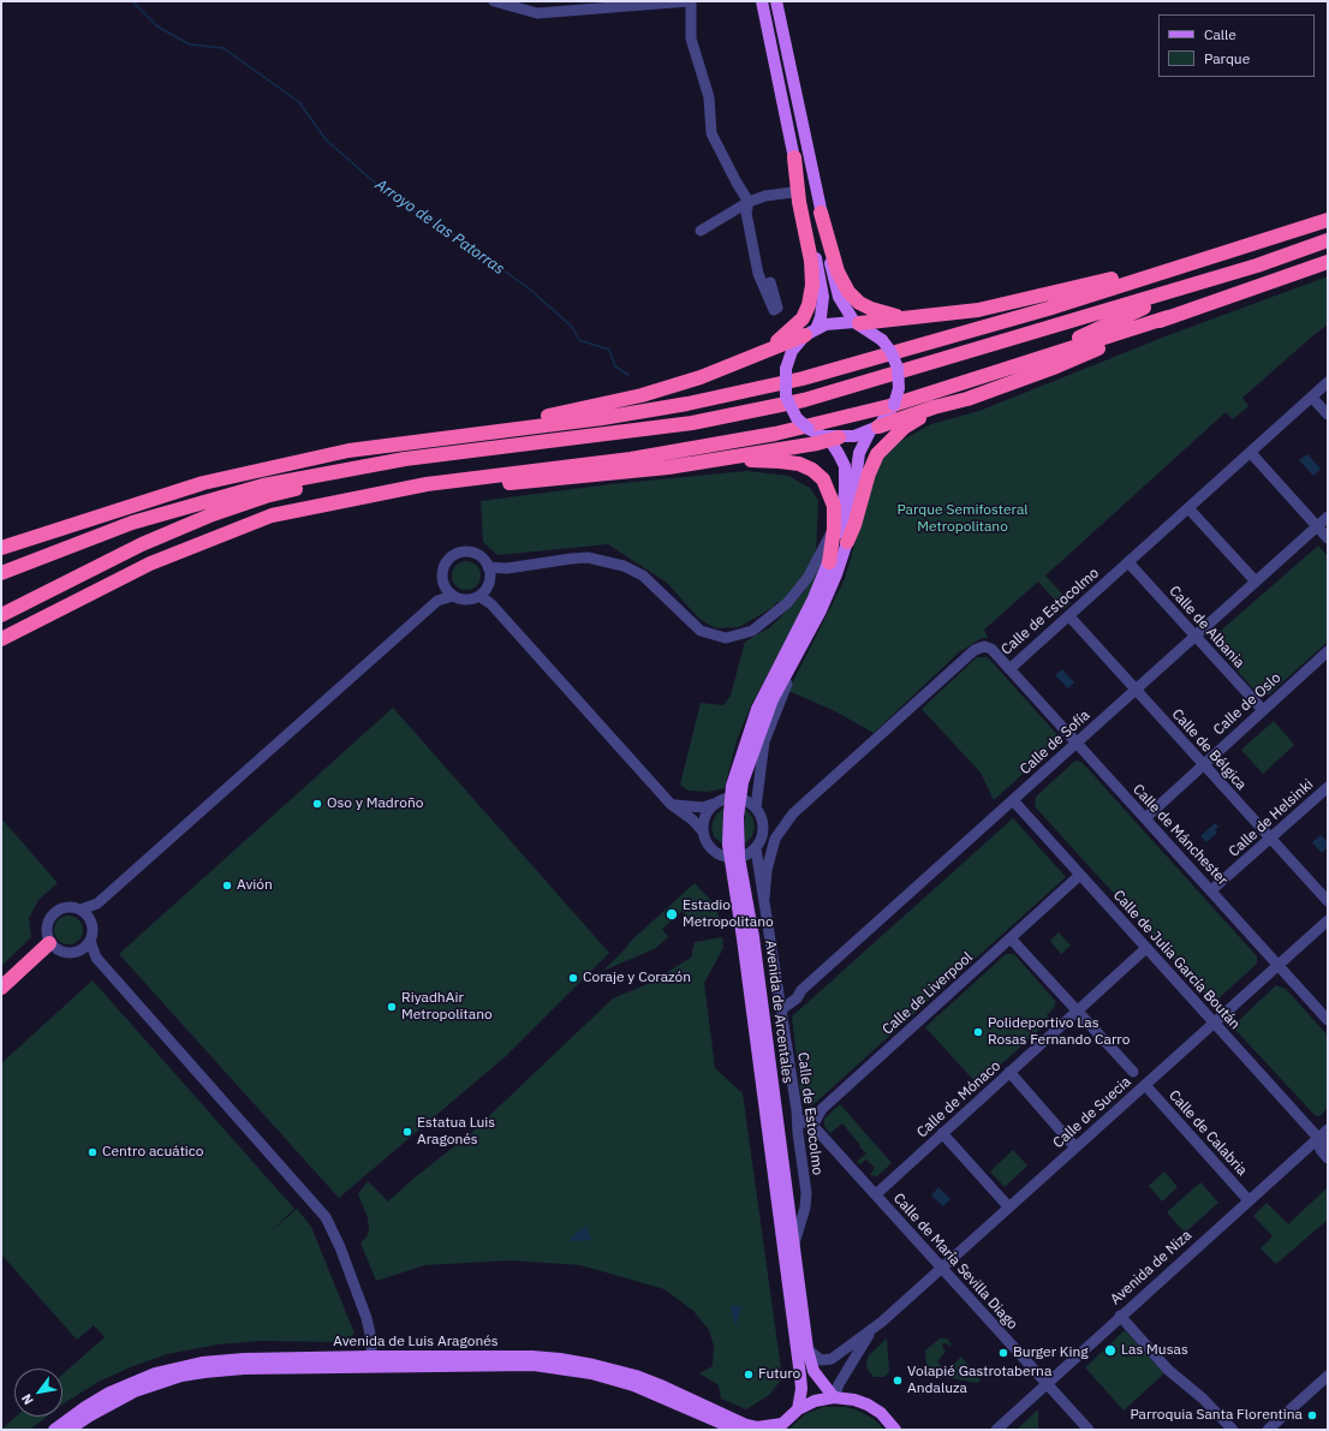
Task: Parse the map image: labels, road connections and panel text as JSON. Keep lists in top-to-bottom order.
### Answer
{
  "streets": {
    "main road": ["Avenida de Arcentales", "Avenida de Luis Aragonés"],
    "street": [
      "Calle de Estocolmo",
      "Calle de Albania",
      "Calle de Oslo",
      "Calle de Sofía",
      "Calle de Bélgica",
      "Calle de Helsinki",
      "Calle de Mánchester",
      "Calle de Julia García Boután",
      "Calle de Liverpool",
      "Calle de Mónaco",
      "Calle de Suecia",
      "Calle de Calabria",
      "Calle de María Sevilla Diago",
      "Avenida de Niza"
    ]
  },
  "crossings": [
    ["Calle de Estocolmo", "Calle de Albania"],
    ["Calle de Estocolmo", "Calle de Sofía"],
    ["Calle de Estocolmo", "Calle de Bélgica"],
    ["Calle de Estocolmo", "Calle de Mánchester"],
    ["Calle de Estocolmo", "Avenida de Arcentales"],
    ["Calle de Estocolmo", "Calle de María Sevilla Diago"],
    ["Calle de Albania", "Calle de Oslo"],
    ["Calle de Albania", "Calle de Sofía"],
    ["Calle de Oslo", "Calle de Bélgica"],
    ["Calle de Oslo", "Calle de Mánchester"],
    ["Calle de Sofía", "Calle de Bélgica"],
    ["Calle de Sofía", "Calle de Mánchester"],
    ["Calle de Sofía", "Calle de Julia García Boután"],
    ["Calle de Bélgica", "Calle de Helsinki"],
    ["Calle de Helsinki", "Calle de Mánchester"],
    ["Calle de Mánchester", "Calle de Suecia"],
    ["Calle de Julia García Boután", "Calle de Liverpool"],
    ["Calle de Julia García Boután", "Calle de Mónaco"],
    ["Calle de Julia García Boután", "Calle de Suecia"],
    ["Calle de Julia García Boután", "Avenida de Niza"],
    ["Calle de Liverpool", "Calle de María Sevilla Diago"],
    ["Avenida de Arcentales", "Calle de Suecia"],
    ["Calle de Mónaco", "Calle de María Sevilla Diago"],
    ["Calle de Suecia", "Calle de Calabria"],
    ["Calle de Suecia", "Calle de María Sevilla Diago"],
    ["Calle de Calabria", "Avenida de Niza"],
    ["Calle de María Sevilla Diago", "Avenida de Niza"]
  ],
  "water": ["Arroyo de las Patorras"],
  "parks": ["Parque Semifosteral Metropolitano"],
  "places": [
    "Oso y Madroño",
    "Avión",
    "Estadio Metropolitano",
    "Coraje y Corazón",
    "RiyadhAir Metropolitano",
    "Polideportivo Las Rosas Fernando Carro",
    "Estatua Luis Aragonés",
    "Centro acuático",
    "Las Musas",
    "Burger King",
    "Futuro",
    "Volapié Gastrotaberna Andaluza",
    "Parroquia Santa Florentina"
  ],
  "legend": ["Calle", "Parque"],
  "north": "bottom left"
}
